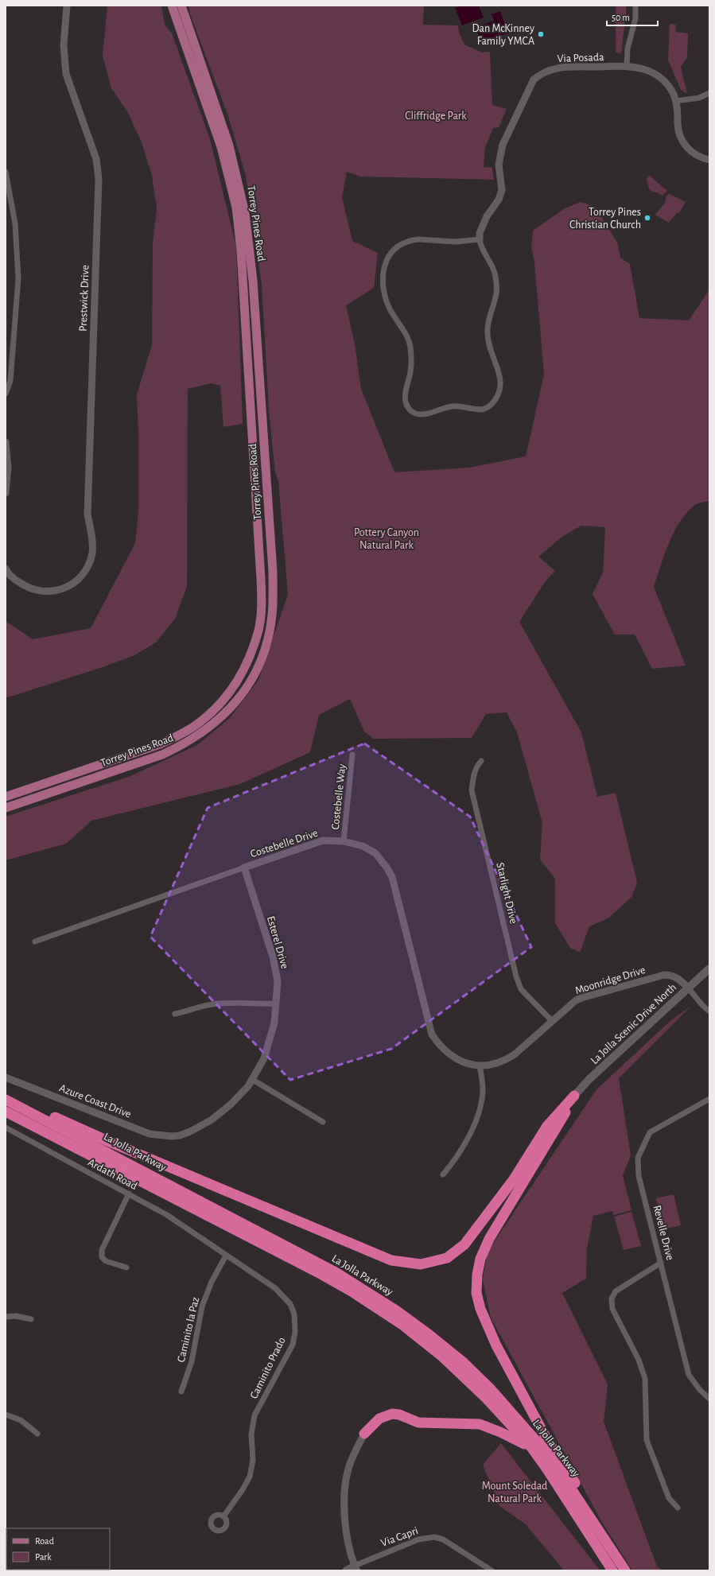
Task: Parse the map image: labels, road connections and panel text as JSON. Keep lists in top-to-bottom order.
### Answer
{
  "streets": {
    "highway": ["La Jolla Parkway"],
    "main road": ["Torrey Pines Road", "La Jolla Scenic Drive North"],
    "street": [
      "Via Posada",
      "Prestwick Drive",
      "Costebelle Way",
      "Costebelle Drive",
      "Starlight Drive",
      "Esterel Drive",
      "Moonridge Drive",
      "Azure Coast Drive",
      "Ardath Road",
      "Revelle Drive",
      "Caminito la Paz",
      "Caminito Prado",
      "Via Capri"
    ]
  },
  "crossings": [
    ["Costebelle Way", "Costebelle Drive"],
    ["Costebelle Drive", "Esterel Drive"],
    ["Costebelle Drive", "Moonridge Drive"],
    ["Starlight Drive", "Moonridge Drive"],
    ["Esterel Drive", "Azure Coast Drive"],
    ["Moonridge Drive", "La Jolla Scenic Drive North"],
    ["Ardath Road", "Caminito Prado"],
    ["Caminito la Paz", "Caminito Prado"]
  ],
  "parks": ["Cliffridge Park", "Pottery Canyon Natural Park", "Mount Soledad Natural Park"],
  "places": ["Dan McKinney Family YMCA", "Torrey Pines Christian Church"],
  "legend": ["Road", "Park"],
  "scale_bar": "50 m"
}
